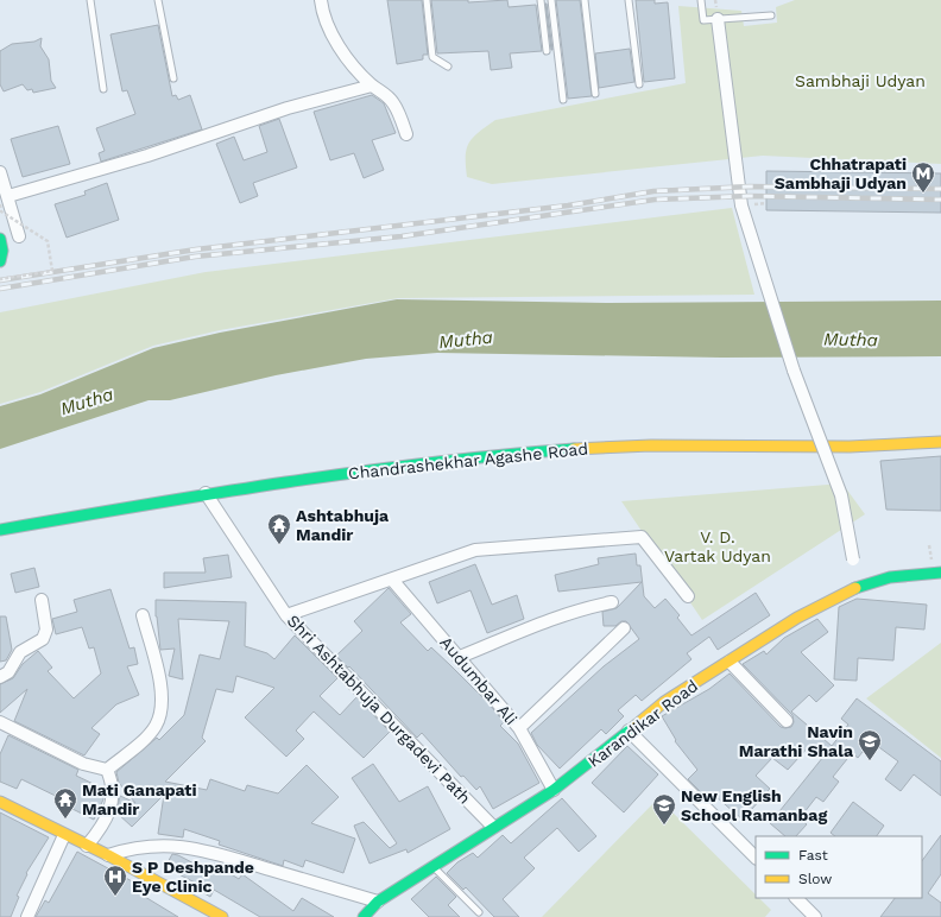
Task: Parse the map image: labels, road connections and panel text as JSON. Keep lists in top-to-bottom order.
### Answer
{
  "streets": {
    "street": [
      "Chandrashekhar Agashe Road",
      "Audumbar Ali",
      "Shri Ashtabhuja Durgadevi Path",
      "Karandikar Road"
    ]
  },
  "crossings": [
    ["Chandrashekhar Agashe Road", "Shri Ashtabhuja Durgadevi Path"],
    ["Audumbar Ali", "Karandikar Road"],
    ["Shri Ashtabhuja Durgadevi Path", "Karandikar Road"]
  ],
  "water": ["Mutha"],
  "parks": ["Sambhaji Udyan", "V. D. Vartak Udyan"],
  "places": {
    "metro station": ["Chhatrapati Sambhaji Udyan"],
    "temple": ["Ashtabhuja Mandir", "Mati Ganapati Mandir"],
    "school or university": ["Navin Marathi Shala", "New English School Ramanbag"],
    "hospital": ["S P Deshpande Eye Clinic"]
  },
  "legend": ["Fast", "Slow"]
}
